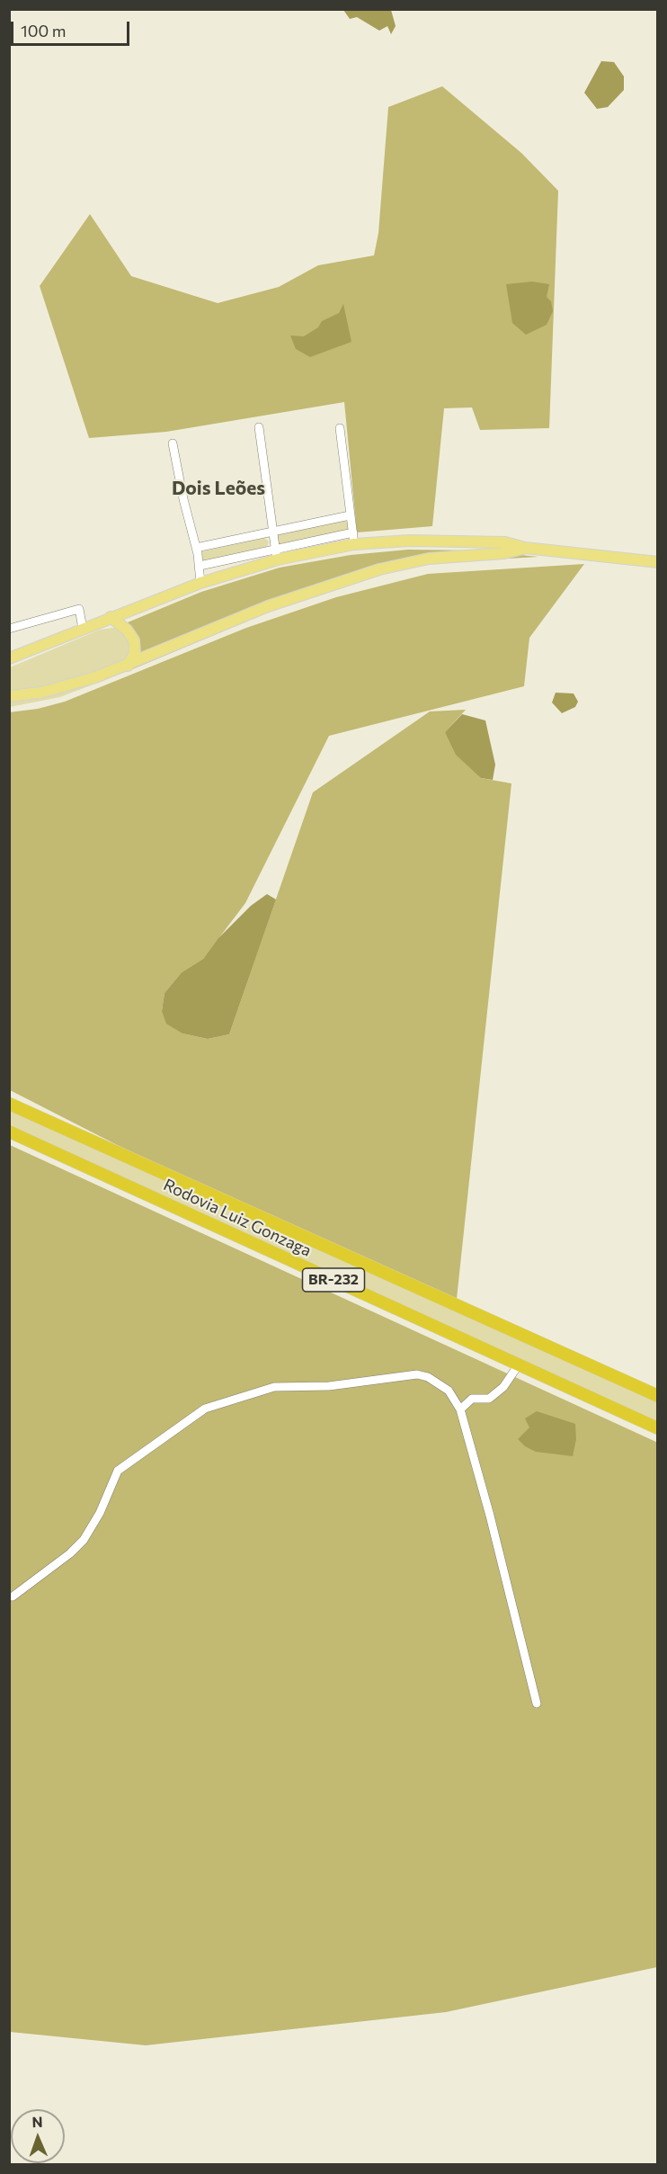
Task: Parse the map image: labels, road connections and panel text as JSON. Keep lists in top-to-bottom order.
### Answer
{
  "streets": {
    "highway": ["Rodovia Luiz Gonzaga", "BR-232"]
  },
  "districts": ["Dois Leões"],
  "scale_bar": "100 m",
  "north": "top"
}
